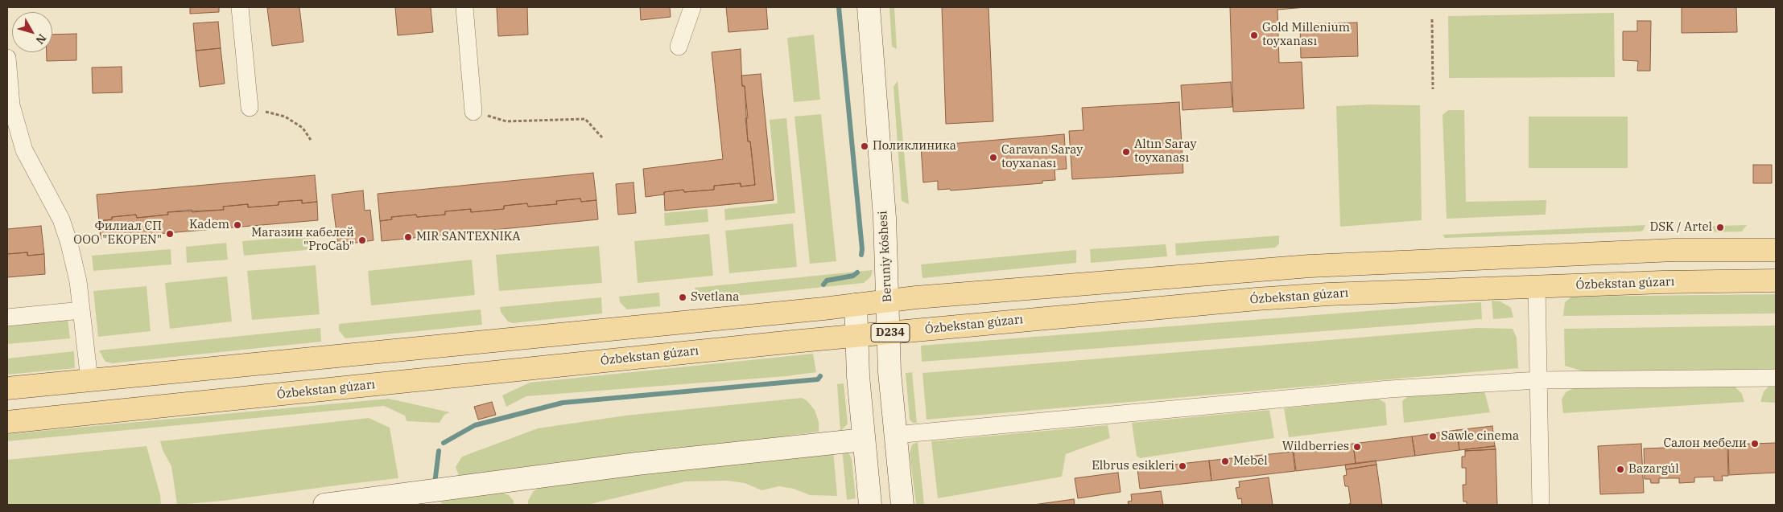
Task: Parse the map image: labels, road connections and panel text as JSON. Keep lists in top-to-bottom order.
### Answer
{
  "streets": {
    "main road": ["Ózbekstan gúzarı", "D234"],
    "street": ["Beruniy kóshesi"]
  },
  "crossings": [
    ["Beruniy kóshesi", "Ózbekstan gúzarı"]
  ],
  "places": [
    "Gold Millenium toyxanası",
    "Поликлиника",
    "Altın Saray toyxanası",
    "Caravan Saray toyxanası",
    "Kadem",
    "DSK / Artel",
    "Филиал СП OOO \"EKOPEN\"",
    "MIR SANTEXNIKA",
    "Магазин кабелей \"ProCab\"",
    "Svetlana",
    "Sawle cinema",
    "Салон мебели",
    "Wildberries",
    "Mebel",
    "Elbrus esikleri",
    "Bazargúl"
  ],
  "north": "bottom right"
}
